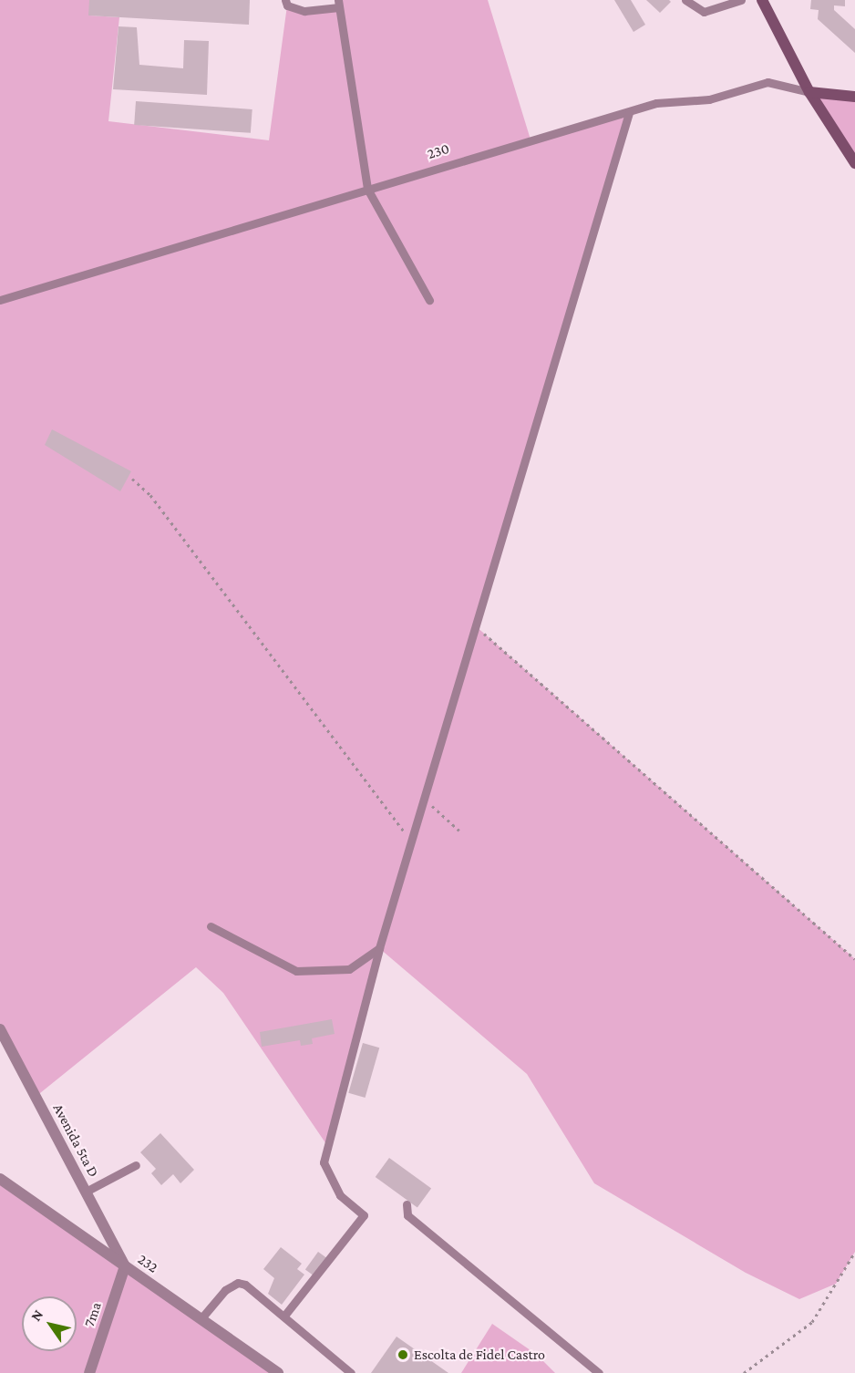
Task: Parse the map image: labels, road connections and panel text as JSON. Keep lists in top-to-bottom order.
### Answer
{
  "streets": {
    "street": ["Avenida 5ta D", "232", "7ma"],
    "lane": ["230"]
  },
  "crossings": [
    ["Avenida 5ta D", "232"],
    ["Avenida 5ta D", "7ma"],
    ["232", "7ma"]
  ],
  "places": ["Escolta de Fidel Castro"],
  "north": "top left"
}
